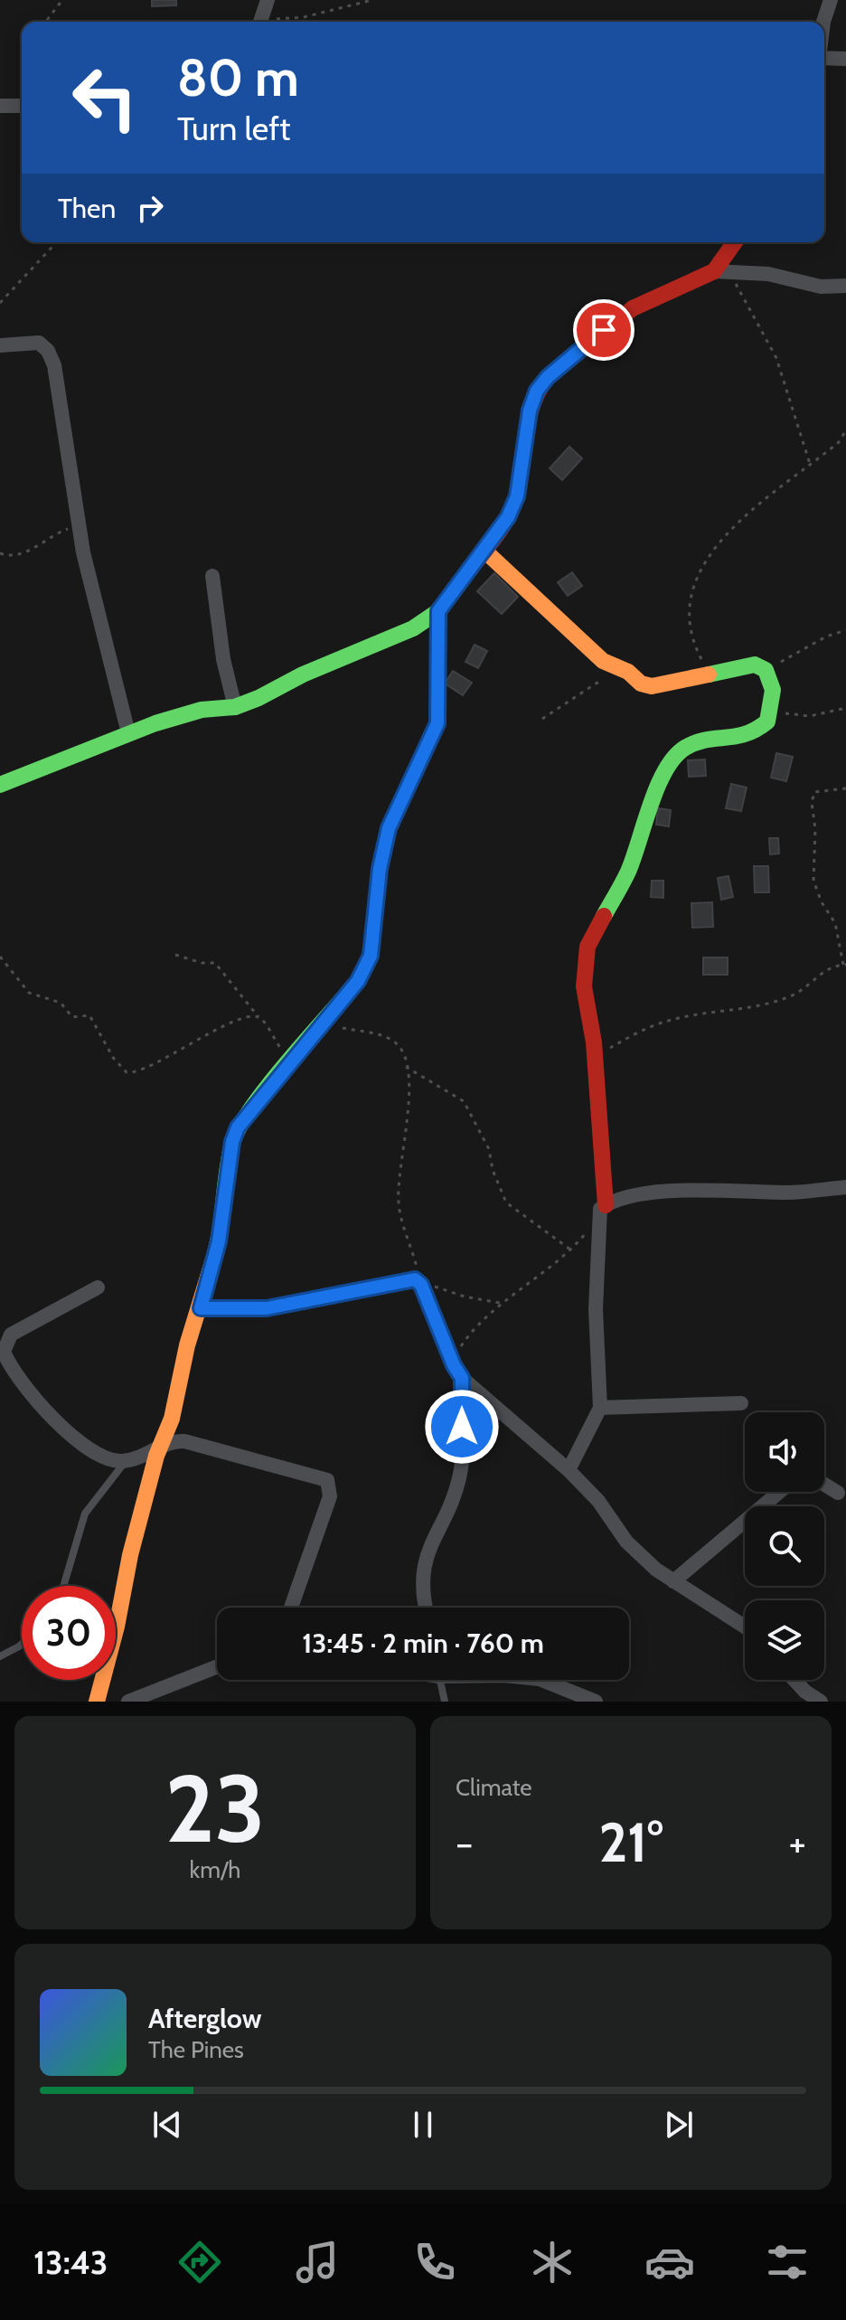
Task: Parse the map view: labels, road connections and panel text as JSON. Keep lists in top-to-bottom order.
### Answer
{
  "page": {
    "turn": ["80 m", "Turn left"],
    "then": "Then",
    "limit": "30",
    "trip": "13:45 · 2 min · 760 m",
    "tile": [
      ["23", "km/h"],
      "Climate"
    ],
    "heat": ["−", "21°", "+"],
    "song": ["Afterglow", "The Pines"],
    "tabs": "13:43"
  }
}
